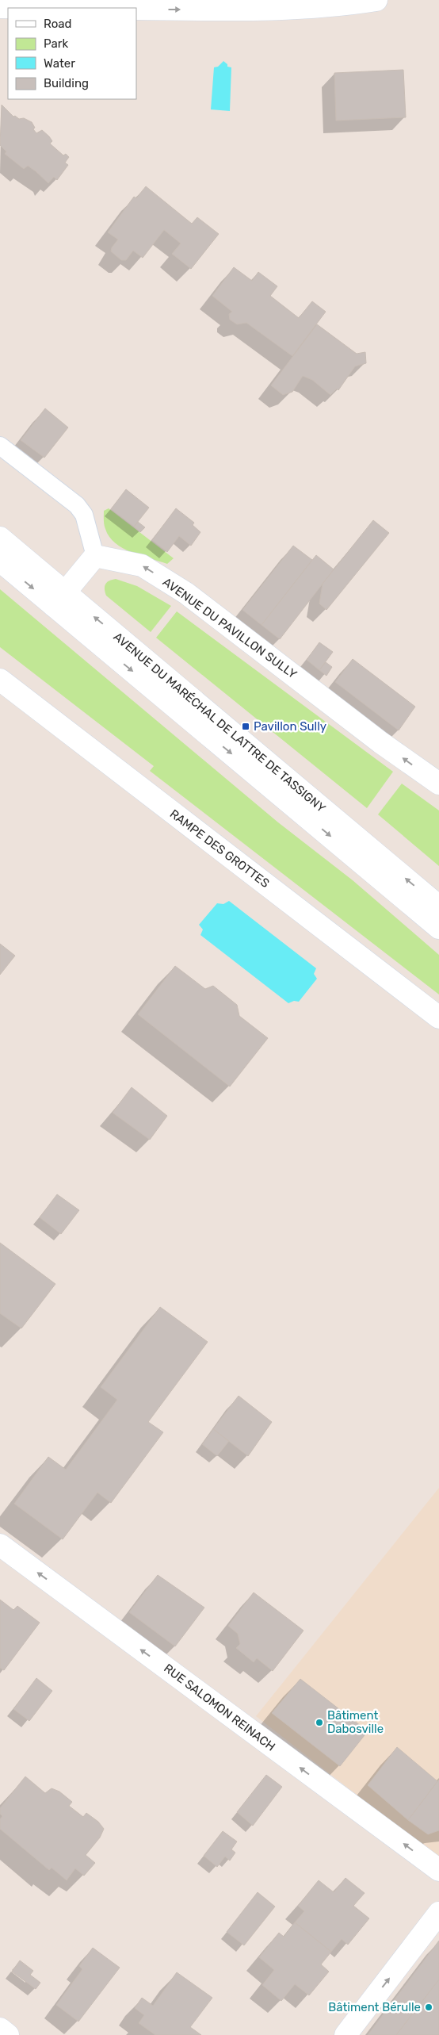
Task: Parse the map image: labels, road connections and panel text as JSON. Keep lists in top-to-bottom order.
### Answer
{
  "streets": {
    "street": [
      "AVENUE DU PAVILLON SULLY",
      "AVENUE DU MARÉCHAL DE LATTRE DE TASSIGNY",
      "RAMPE DES GROTTES",
      "RUE SALOMON REINACH"
    ]
  },
  "one_way": ["AVENUE DU PAVILLON SULLY", "RUE SALOMON REINACH"],
  "places": {
    "transit": ["Pavillon Sully"],
    "other": ["Bâtiment Dabosville", "Bâtiment Bérulle"]
  },
  "legend": [
    "Road",
    "Park",
    "Water",
    "Building"
  ]
}
